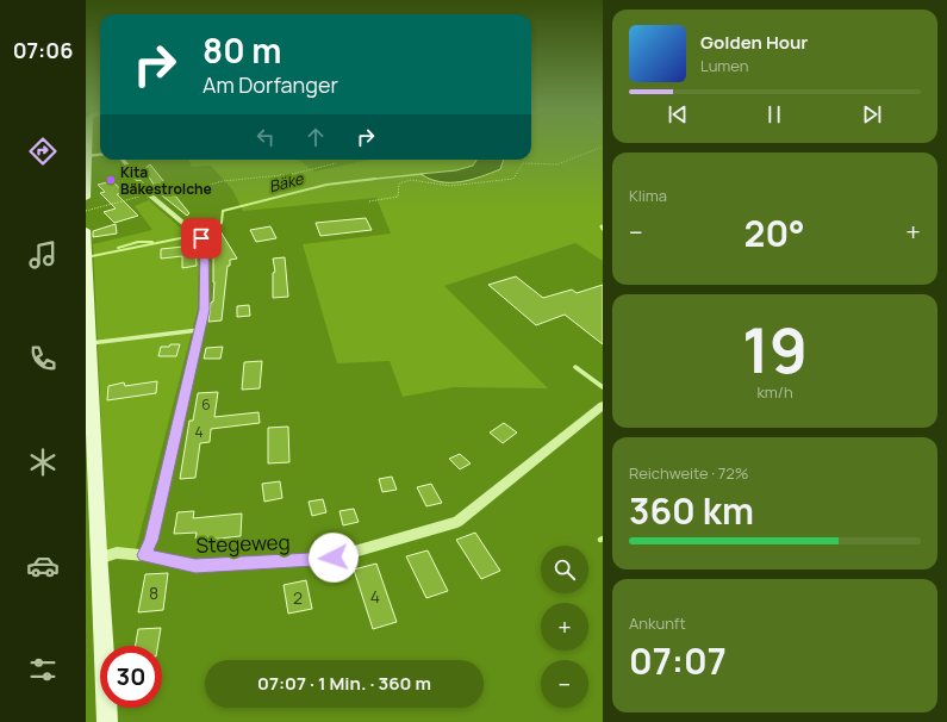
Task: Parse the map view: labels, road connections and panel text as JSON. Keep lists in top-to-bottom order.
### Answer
{
  "streets": {
    "street": ["Stegeweg"]
  },
  "water": ["Bäke"],
  "places": ["Kita Bäkestrolche"],
  "house_numbers": [
    "6",
    "4",
    "8",
    "4",
    "2"
  ],
  "page": {
    "tabs": "07:06",
    "turn": ["80 m", "Am Dorfanger"],
    "song": ["Golden Hour", "Lumen"],
    "tile": [
      "Klima",
      ["19", "km/h"],
      ["Reichweite · 72%", "360 km"],
      ["Ankunft", "07:07"]
    ],
    "heat": ["−", "20°", "+"],
    "map_buttons": ["+", "−"],
    "limit": "30",
    "trip": "07:07 · 1 Min. · 360 m"
  }
}
